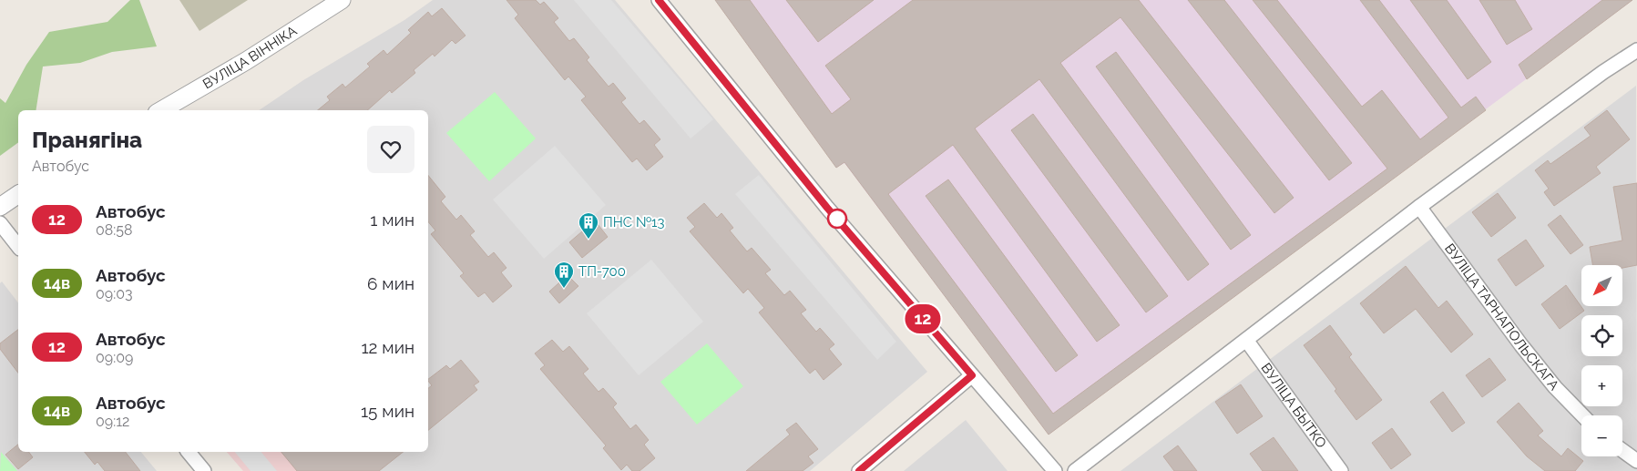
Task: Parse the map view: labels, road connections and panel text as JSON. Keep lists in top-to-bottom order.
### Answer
{
  "streets": {
    "street": ["ВУЛІЦА ВІННІКА", "ВУЛІЦА ТАРНАПОЛЬСКАГА", "ВУЛІЦА БЫТКО"]
  },
  "places": {
    "building": ["ПНС №13", "ТП-700"]
  },
  "lines": ["bus line 12"],
  "north": "bottom left",
  "page": {
    "on_map": "12",
    "heading": ["Пранягіна", "Автобус"],
    "list": [
      {
        "mark": "12",
        "name": "Автобус",
        "note": "08:58",
        "value": "1 мин"
      },
      {
        "mark": "14в",
        "name": "Автобус",
        "note": "09:03",
        "value": "6 мин"
      },
      {
        "mark": "12",
        "name": "Автобус",
        "note": "09:09",
        "value": "12 мин"
      },
      {
        "mark": "14в",
        "name": "Автобус",
        "note": "09:12",
        "value": "15 мин"
      }
    ],
    "map_buttons": ["+", "−"]
  }
}
